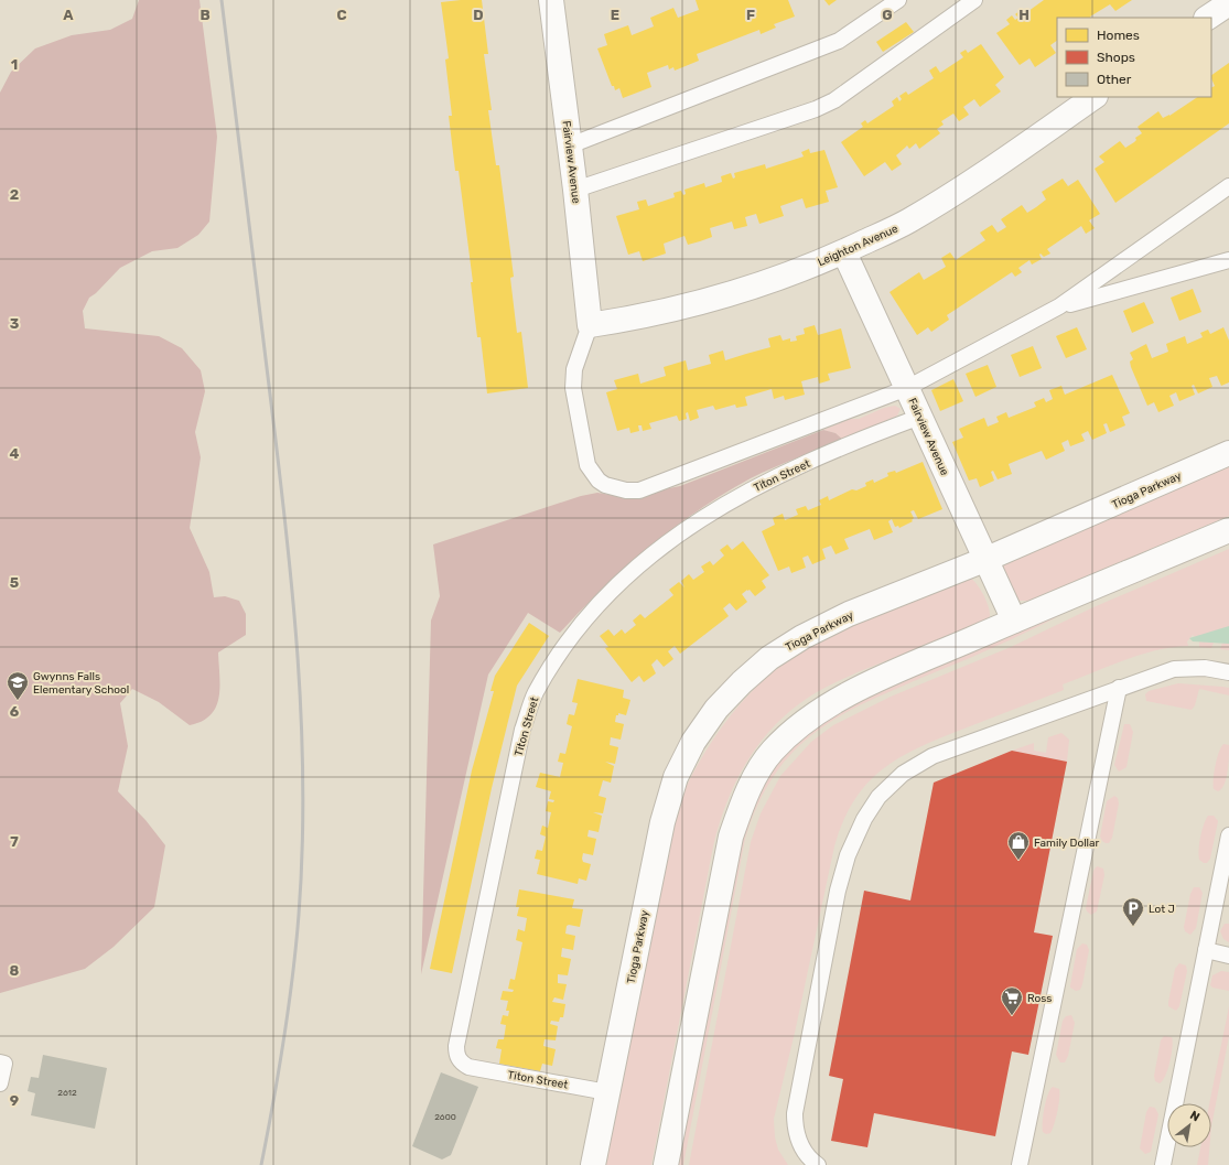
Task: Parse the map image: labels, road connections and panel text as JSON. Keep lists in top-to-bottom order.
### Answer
{
  "streets": {
    "street": ["Fairview Avenue", "Leighton Avenue", "Tioga Parkway"],
    "lane": ["Titon Street"]
  },
  "crossings": [
    ["Fairview Avenue", "Leighton Avenue"],
    ["Fairview Avenue", "Titon Street"],
    ["Fairview Avenue", "Tioga Parkway"],
    ["Titon Street", "Tioga Parkway"]
  ],
  "places": {
    "school or university": ["Gwynns Falls Elementary School"],
    "shop": ["Family Dollar"],
    "parking": ["Lot J"],
    "supermarket": ["Ross"]
  },
  "house_numbers": ["2612", "2600"],
  "legend": ["Homes", "Shops", "Other"],
  "north": "top right",
  "grid": {
    "columns": [
      "A",
      "B",
      "C",
      "D",
      "E",
      "F",
      "G",
      "H"
    ],
    "rows": [
      "1",
      "2",
      "3",
      "4",
      "5",
      "6",
      "7",
      "8",
      "9"
    ]
  }
}
